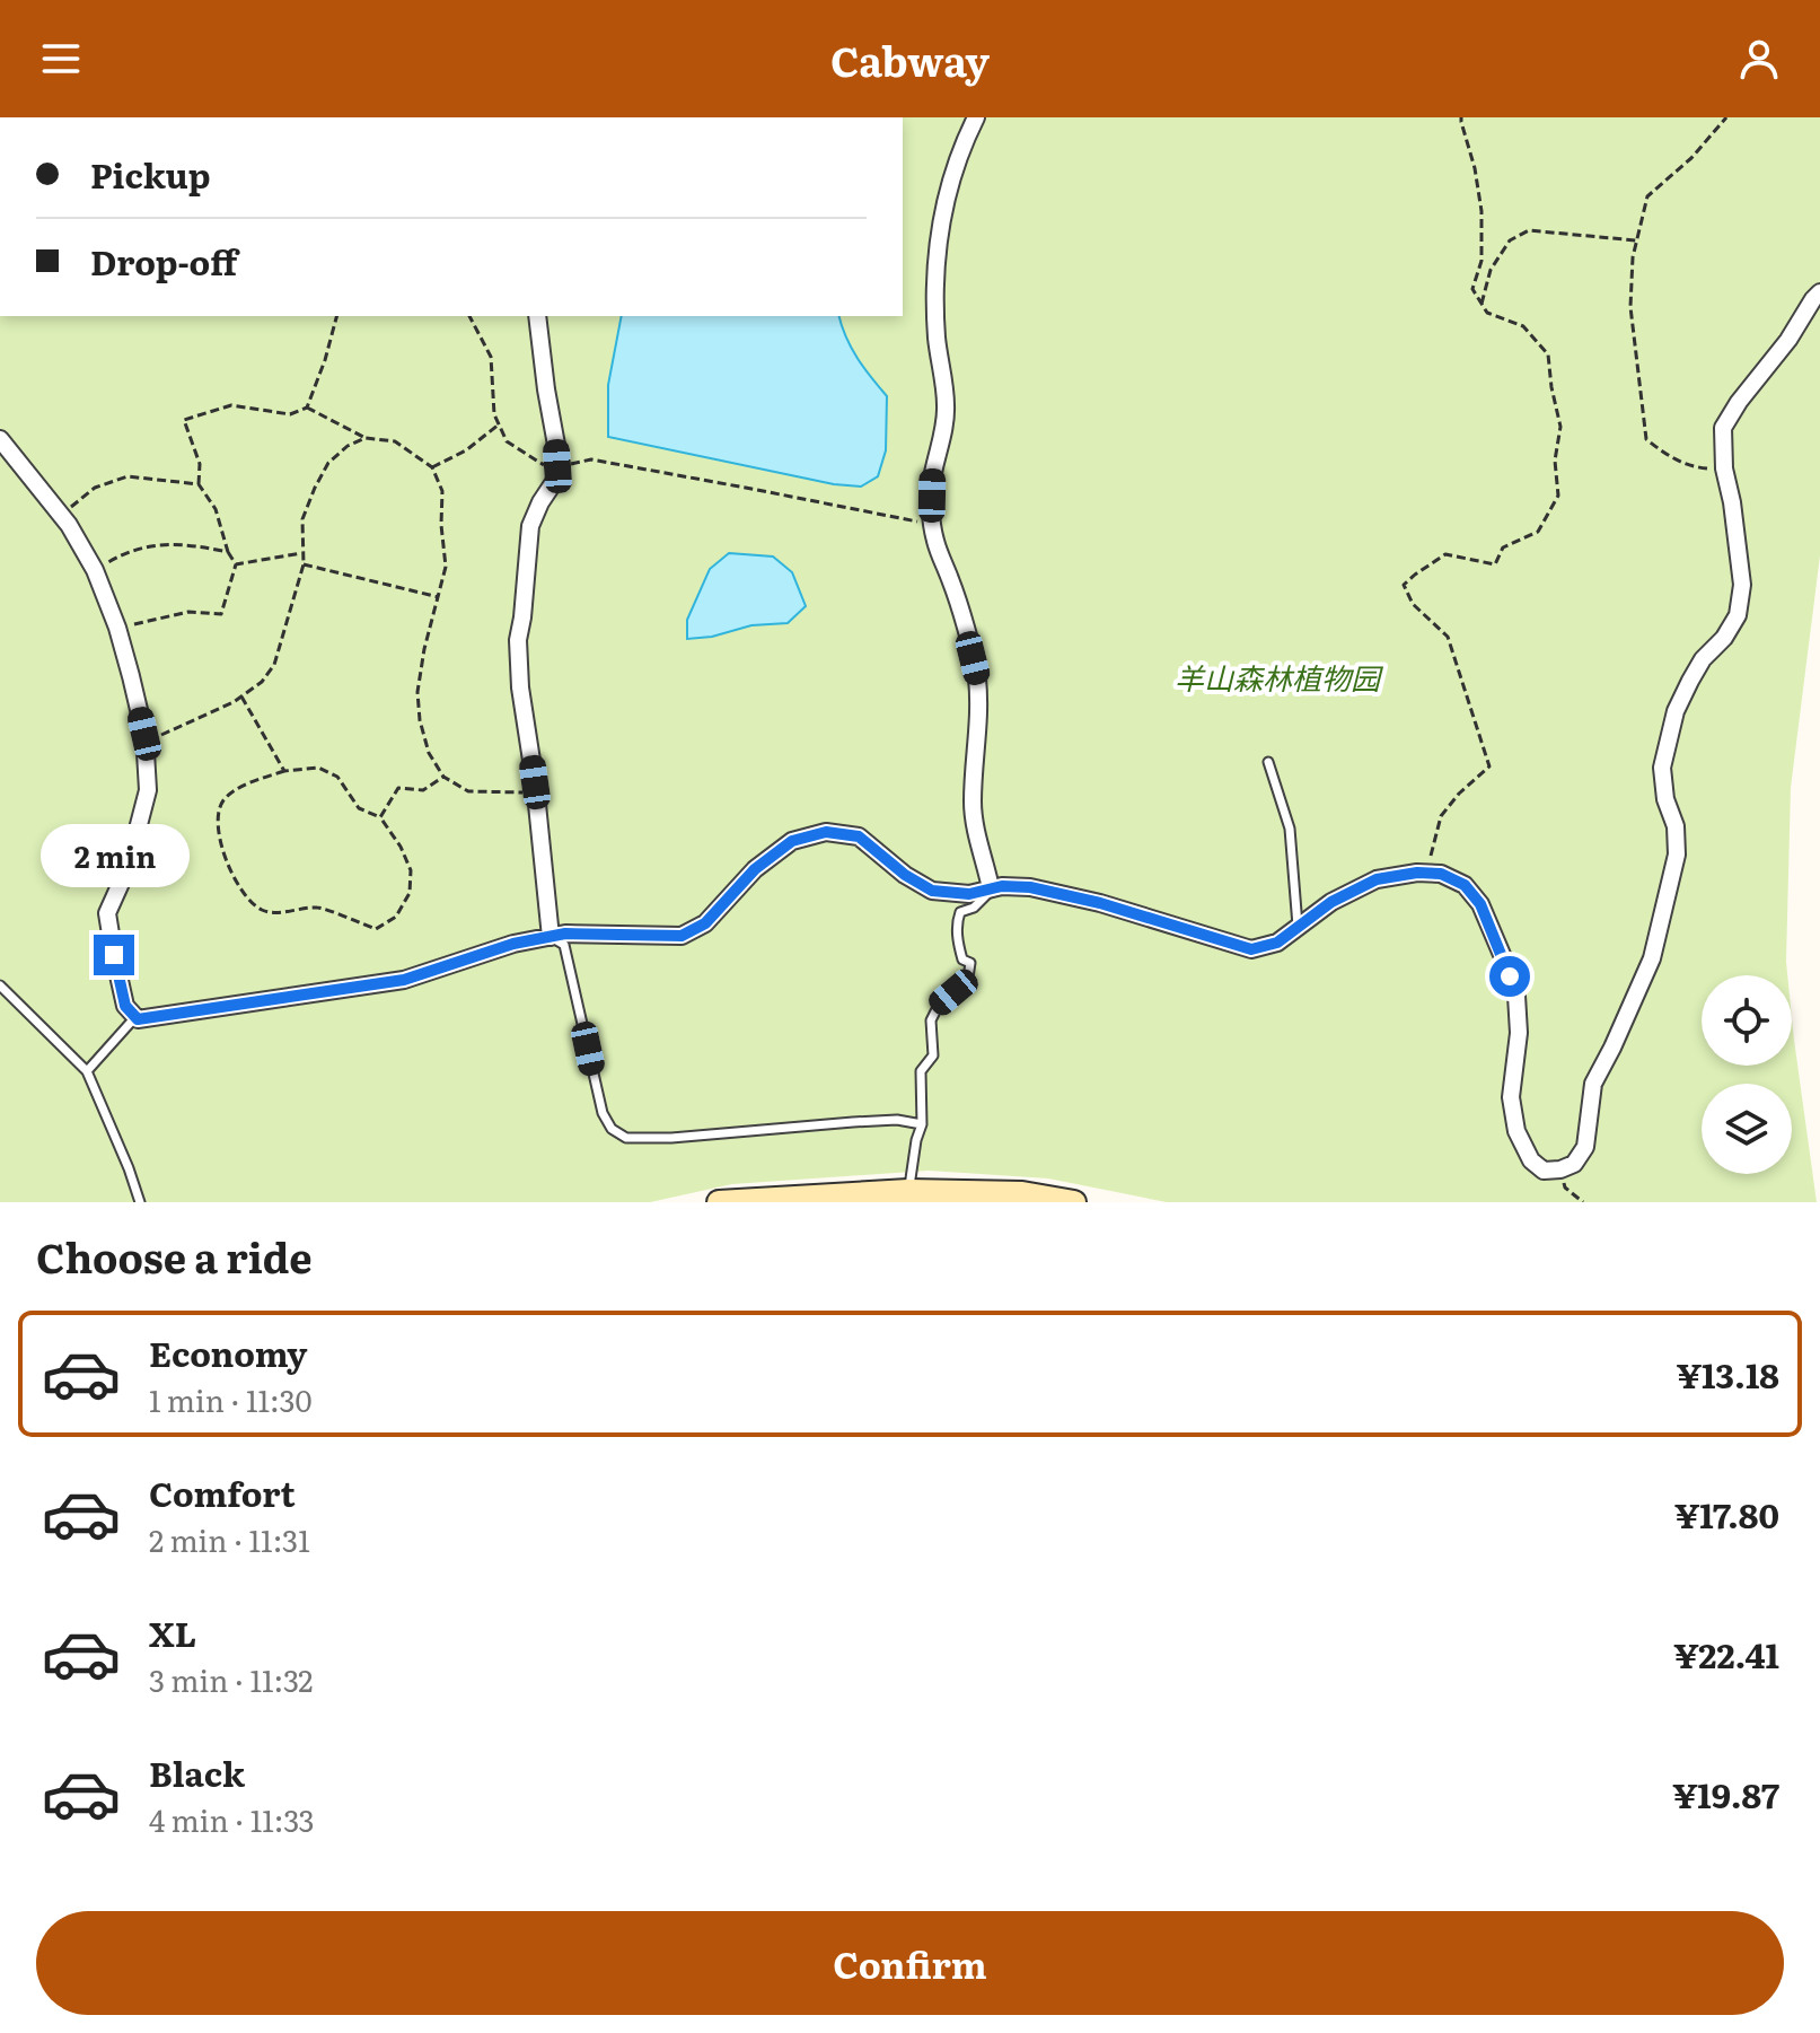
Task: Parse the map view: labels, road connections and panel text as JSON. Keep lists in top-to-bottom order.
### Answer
{
  "parks": ["羊山森林植物园"],
  "page": {
    "header": "Cabway",
    "banner": ["Pickup", "Drop-off"],
    "bubble": "2 min",
    "heading": "Choose a ride",
    "list": [
      {
        "name": "Economy",
        "note": "1 min · 11:30",
        "value": "¥13.18"
      },
      {
        "name": "Comfort",
        "note": "2 min · 11:31",
        "value": "¥17.80"
      },
      {
        "name": "XL",
        "note": "3 min · 11:32",
        "value": "¥22.41"
      },
      {
        "name": "Black",
        "note": "4 min · 11:33",
        "value": "¥19.87"
      }
    ],
    "buttons": "Confirm"
  }
}
